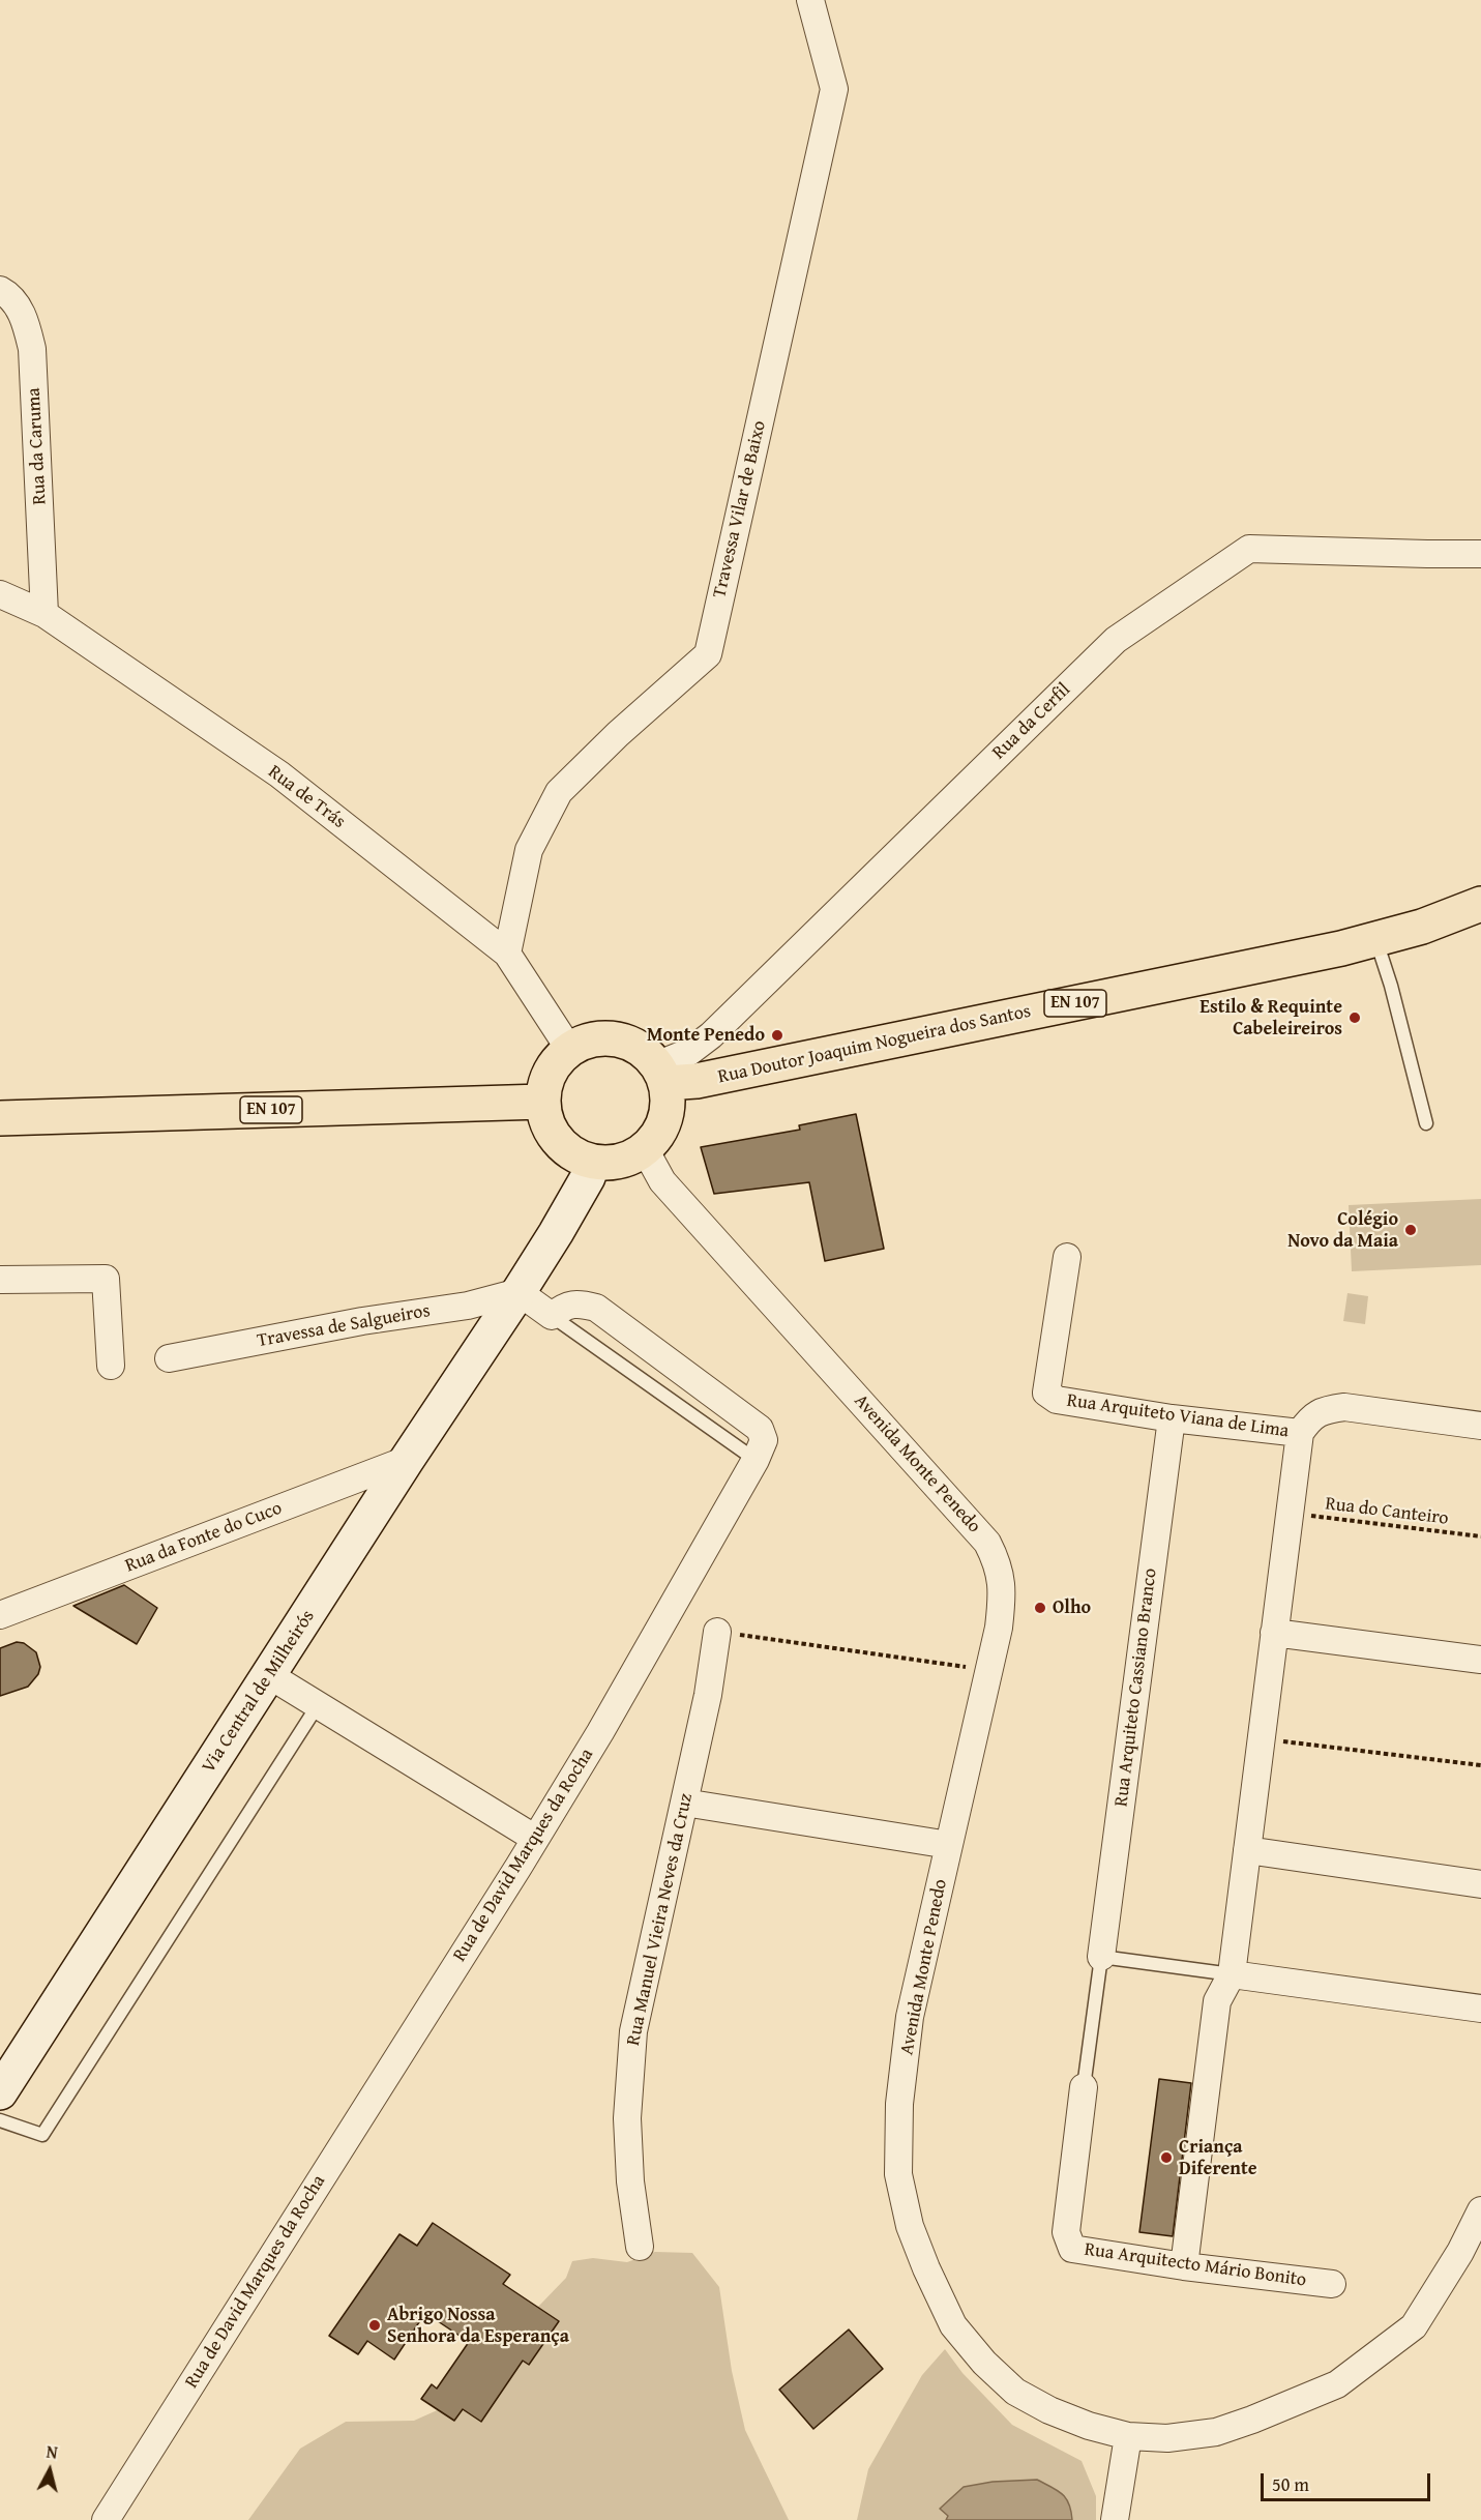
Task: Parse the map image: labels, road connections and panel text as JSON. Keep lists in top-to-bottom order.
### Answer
{
  "streets": {
    "main road": ["EN 107", "Rua Doutor Joaquim Nogueira dos Santos"],
    "street": [
      "Rua da Caruma",
      "Travessa Vilar de Baixo",
      "Rua da Cerfil",
      "Rua de Trás",
      "Travessa de Salgueiros",
      "Rua Arquiteto Viana de Lima",
      "Avenida Monte Penedo",
      "Rua da Fonte do Cuco",
      "Rua Arquiteto Cassiano Branco",
      "Via Central de Milheirós",
      "Rua de David Marques da Rocha",
      "Rua Manuel Vieira Neves da Cruz",
      "Rua Arquitecto Mário Bonito"
    ],
    "path": ["Rua do Canteiro"]
  },
  "crossings": [
    ["Rua da Caruma", "Rua de Trás"],
    ["Travessa Vilar de Baixo", "Rua de Trás"],
    ["Rua da Cerfil", "Rua de Trás"],
    ["Rua da Cerfil", "EN 107"],
    ["Rua da Cerfil", "Rua Doutor Joaquim Nogueira dos Santos"],
    ["Rua da Cerfil", "Avenida Monte Penedo"],
    ["Rua da Cerfil", "Via Central de Milheirós"],
    ["Rua de Trás", "EN 107"],
    ["Rua de Trás", "Rua Doutor Joaquim Nogueira dos Santos"],
    ["Rua de Trás", "Avenida Monte Penedo"],
    ["Rua de Trás", "Via Central de Milheirós"],
    ["EN 107", "Rua Doutor Joaquim Nogueira dos Santos"],
    ["EN 107", "Avenida Monte Penedo"],
    ["EN 107", "Via Central de Milheirós"],
    ["Rua Doutor Joaquim Nogueira dos Santos", "Avenida Monte Penedo"],
    ["Rua Doutor Joaquim Nogueira dos Santos", "Via Central de Milheirós"],
    ["Travessa de Salgueiros", "Via Central de Milheirós"],
    ["Travessa de Salgueiros", "Rua de David Marques da Rocha"],
    ["Rua Arquiteto Viana de Lima", "Rua Arquiteto Cassiano Branco"],
    ["Avenida Monte Penedo", "Via Central de Milheirós"],
    ["Rua da Fonte do Cuco", "Via Central de Milheirós"],
    ["Via Central de Milheirós", "Rua de David Marques da Rocha"]
  ],
  "places": [
    "Estilo & Requinte Cabeleireiros",
    "Monte Penedo",
    "Colégio Novo da Maia",
    "Olho",
    "Criança Diferente",
    "Abrigo Nossa Senhora da Esperança"
  ],
  "scale_bar": "50 m",
  "north": "top"
}
